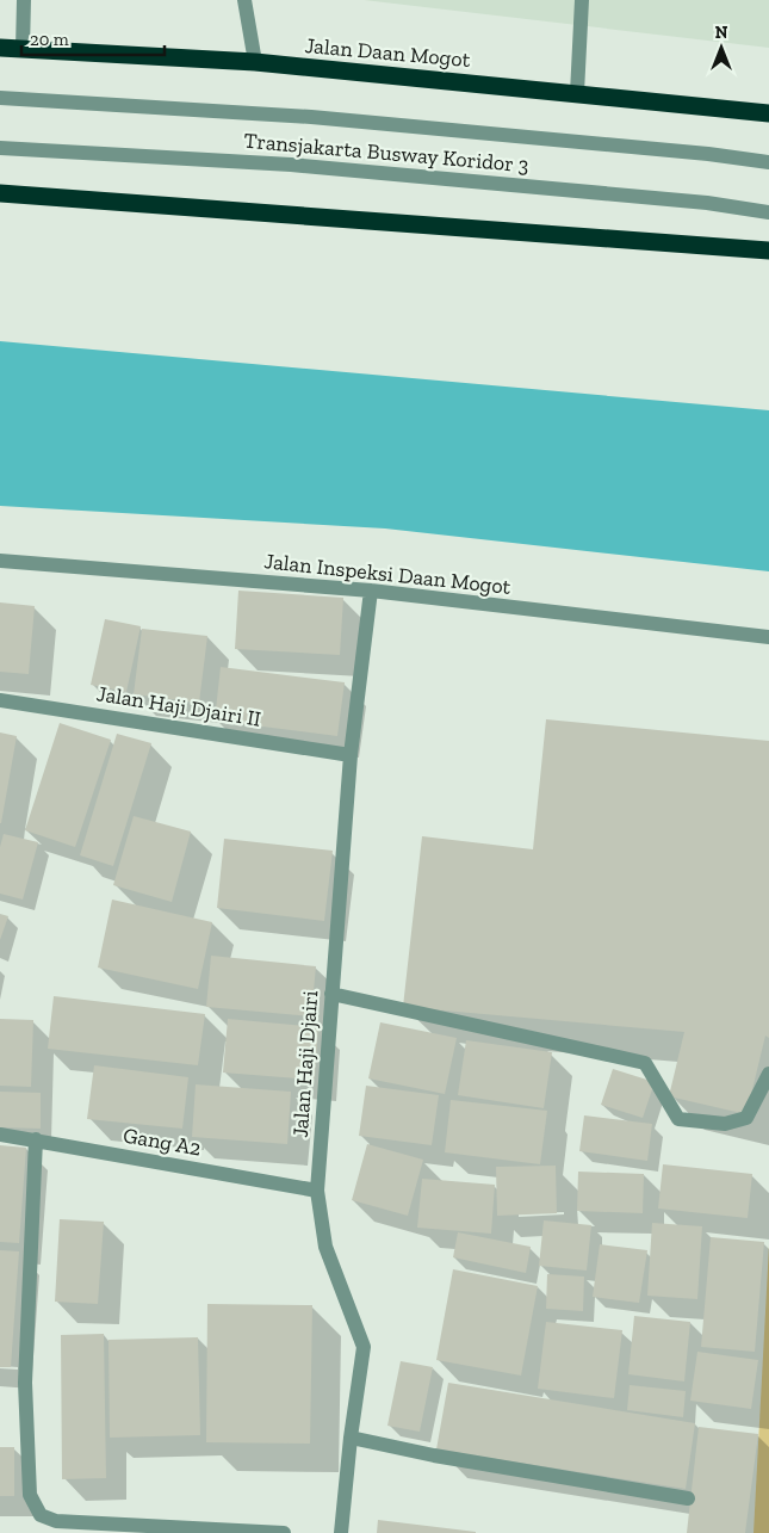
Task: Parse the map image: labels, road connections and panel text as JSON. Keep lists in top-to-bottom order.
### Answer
{
  "streets": {
    "highway": ["Jalan Daan Mogot"],
    "street": [
      "Transjakarta Busway Koridor 3",
      "Jalan Inspeksi Daan Mogot",
      "Jalan Haji Djairi II",
      "Jalan Haji Djairi",
      "Gang A2"
    ]
  },
  "crossings": [
    ["Jalan Inspeksi Daan Mogot", "Jalan Haji Djairi"],
    ["Jalan Haji Djairi II", "Jalan Haji Djairi"],
    ["Jalan Haji Djairi", "Gang A2"]
  ],
  "scale_bar": "20 m",
  "north": "top"
}
